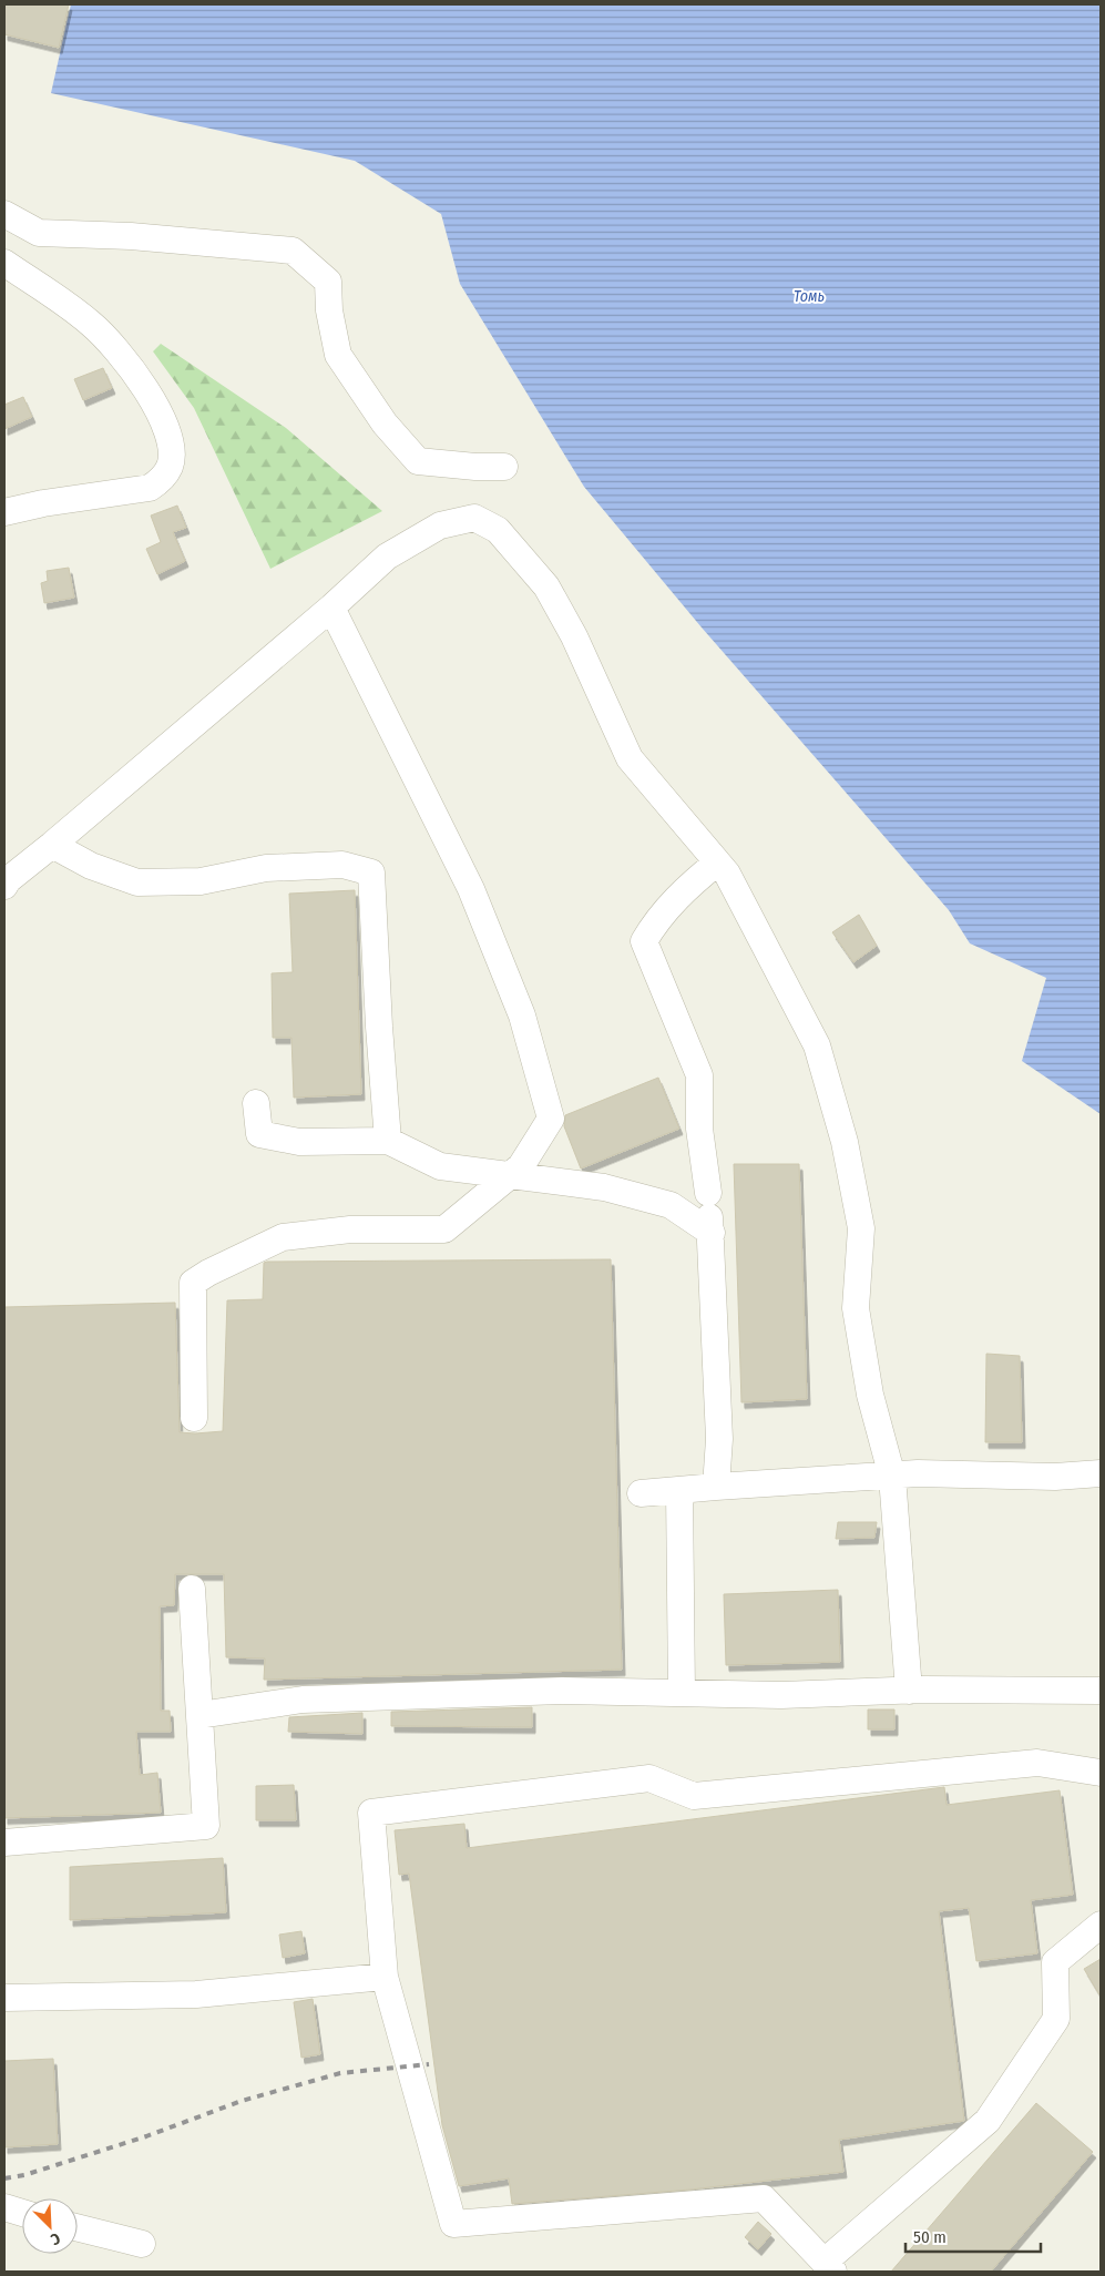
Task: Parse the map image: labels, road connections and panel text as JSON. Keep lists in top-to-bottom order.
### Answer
{
  "water": ["Томь"],
  "scale_bar": "50 m",
  "north": "bottom right"
}
